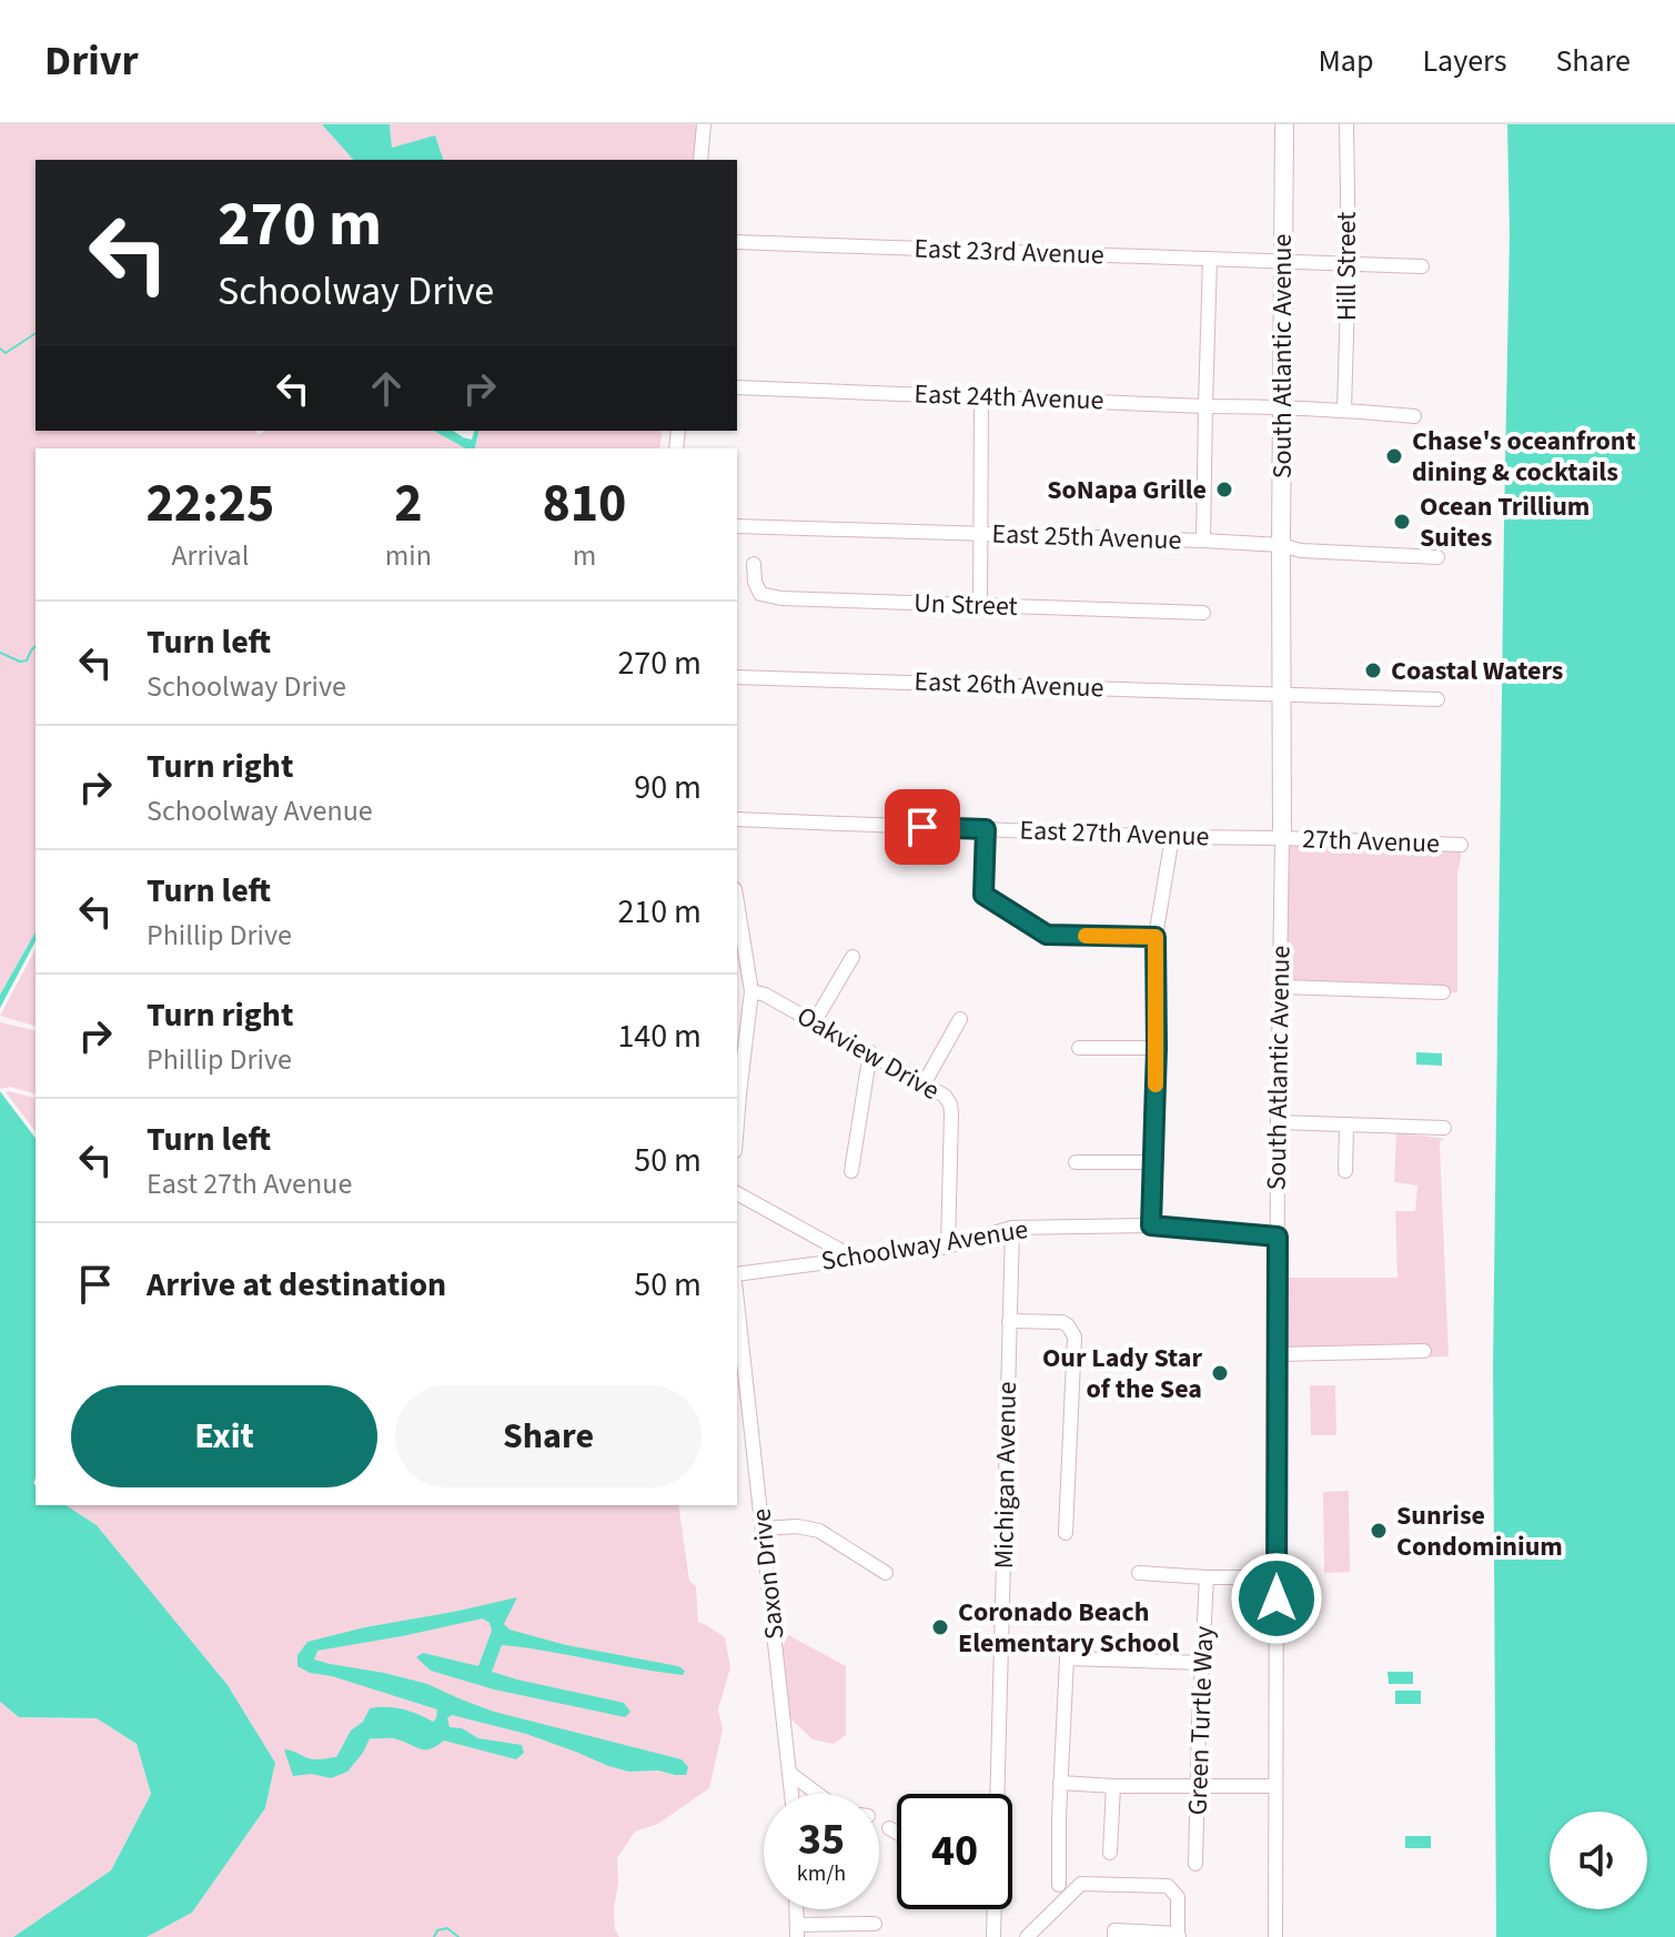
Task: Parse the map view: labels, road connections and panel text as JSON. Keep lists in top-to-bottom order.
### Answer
{
  "streets": {
    "main road": ["South Atlantic Avenue"],
    "street": [
      "East 23rd Avenue",
      "Hill Street",
      "East 24th Avenue",
      "East 25th Avenue",
      "Un Street",
      "East 26th Avenue",
      "East 27th Avenue",
      "27th Avenue",
      "Oakview Drive",
      "Schoolway Avenue",
      "Michigan Avenue",
      "Saxon Drive",
      "Green Turtle Way"
    ]
  },
  "crossings": [
    ["East 23rd Avenue", "Hill Street"],
    ["East 23rd Avenue", "South Atlantic Avenue"],
    ["Hill Street", "East 24th Avenue"],
    ["South Atlantic Avenue", "East 24th Avenue"],
    ["South Atlantic Avenue", "East 25th Avenue"],
    ["South Atlantic Avenue", "East 26th Avenue"],
    ["South Atlantic Avenue", "East 27th Avenue"],
    ["South Atlantic Avenue", "27th Avenue"],
    ["South Atlantic Avenue", "Schoolway Avenue"],
    ["East 27th Avenue", "27th Avenue"],
    ["Oakview Drive", "Schoolway Avenue"],
    ["Schoolway Avenue", "Michigan Avenue"]
  ],
  "places": [
    "Chase's oceanfront dining & cocktails",
    "SoNapa Grille",
    "Ocean Trillium Suites",
    "Coastal Waters",
    "Our Lady Star of the Sea",
    "Sunrise Condominium",
    "Coronado Beach Elementary School"
  ],
  "page": {
    "header": "Drivr",
    "nav": ["Map", "Layers", "Share"],
    "turn": ["270 m", "Schoolway Drive"],
    "eta": [
      "22:25",
      "Arrival",
      "2",
      "min",
      "810",
      "m"
    ],
    "list": [
      {
        "name": "Turn left",
        "note": "Schoolway Drive",
        "value": "270 m"
      },
      {
        "name": "Turn right",
        "note": "Schoolway Avenue",
        "value": "90 m"
      },
      {
        "name": "Turn left",
        "note": "Phillip Drive",
        "value": "210 m"
      },
      {
        "name": "Turn right",
        "note": "Phillip Drive",
        "value": "140 m"
      },
      {
        "name": "Turn left",
        "note": "East 27th Avenue",
        "value": "50 m"
      },
      {
        "name": "Arrive at destination",
        "value": "50 m"
      }
    ],
    "buttons": ["Exit", "Share"],
    "speed": "35 km/h",
    "limit": "40"
  }
}
